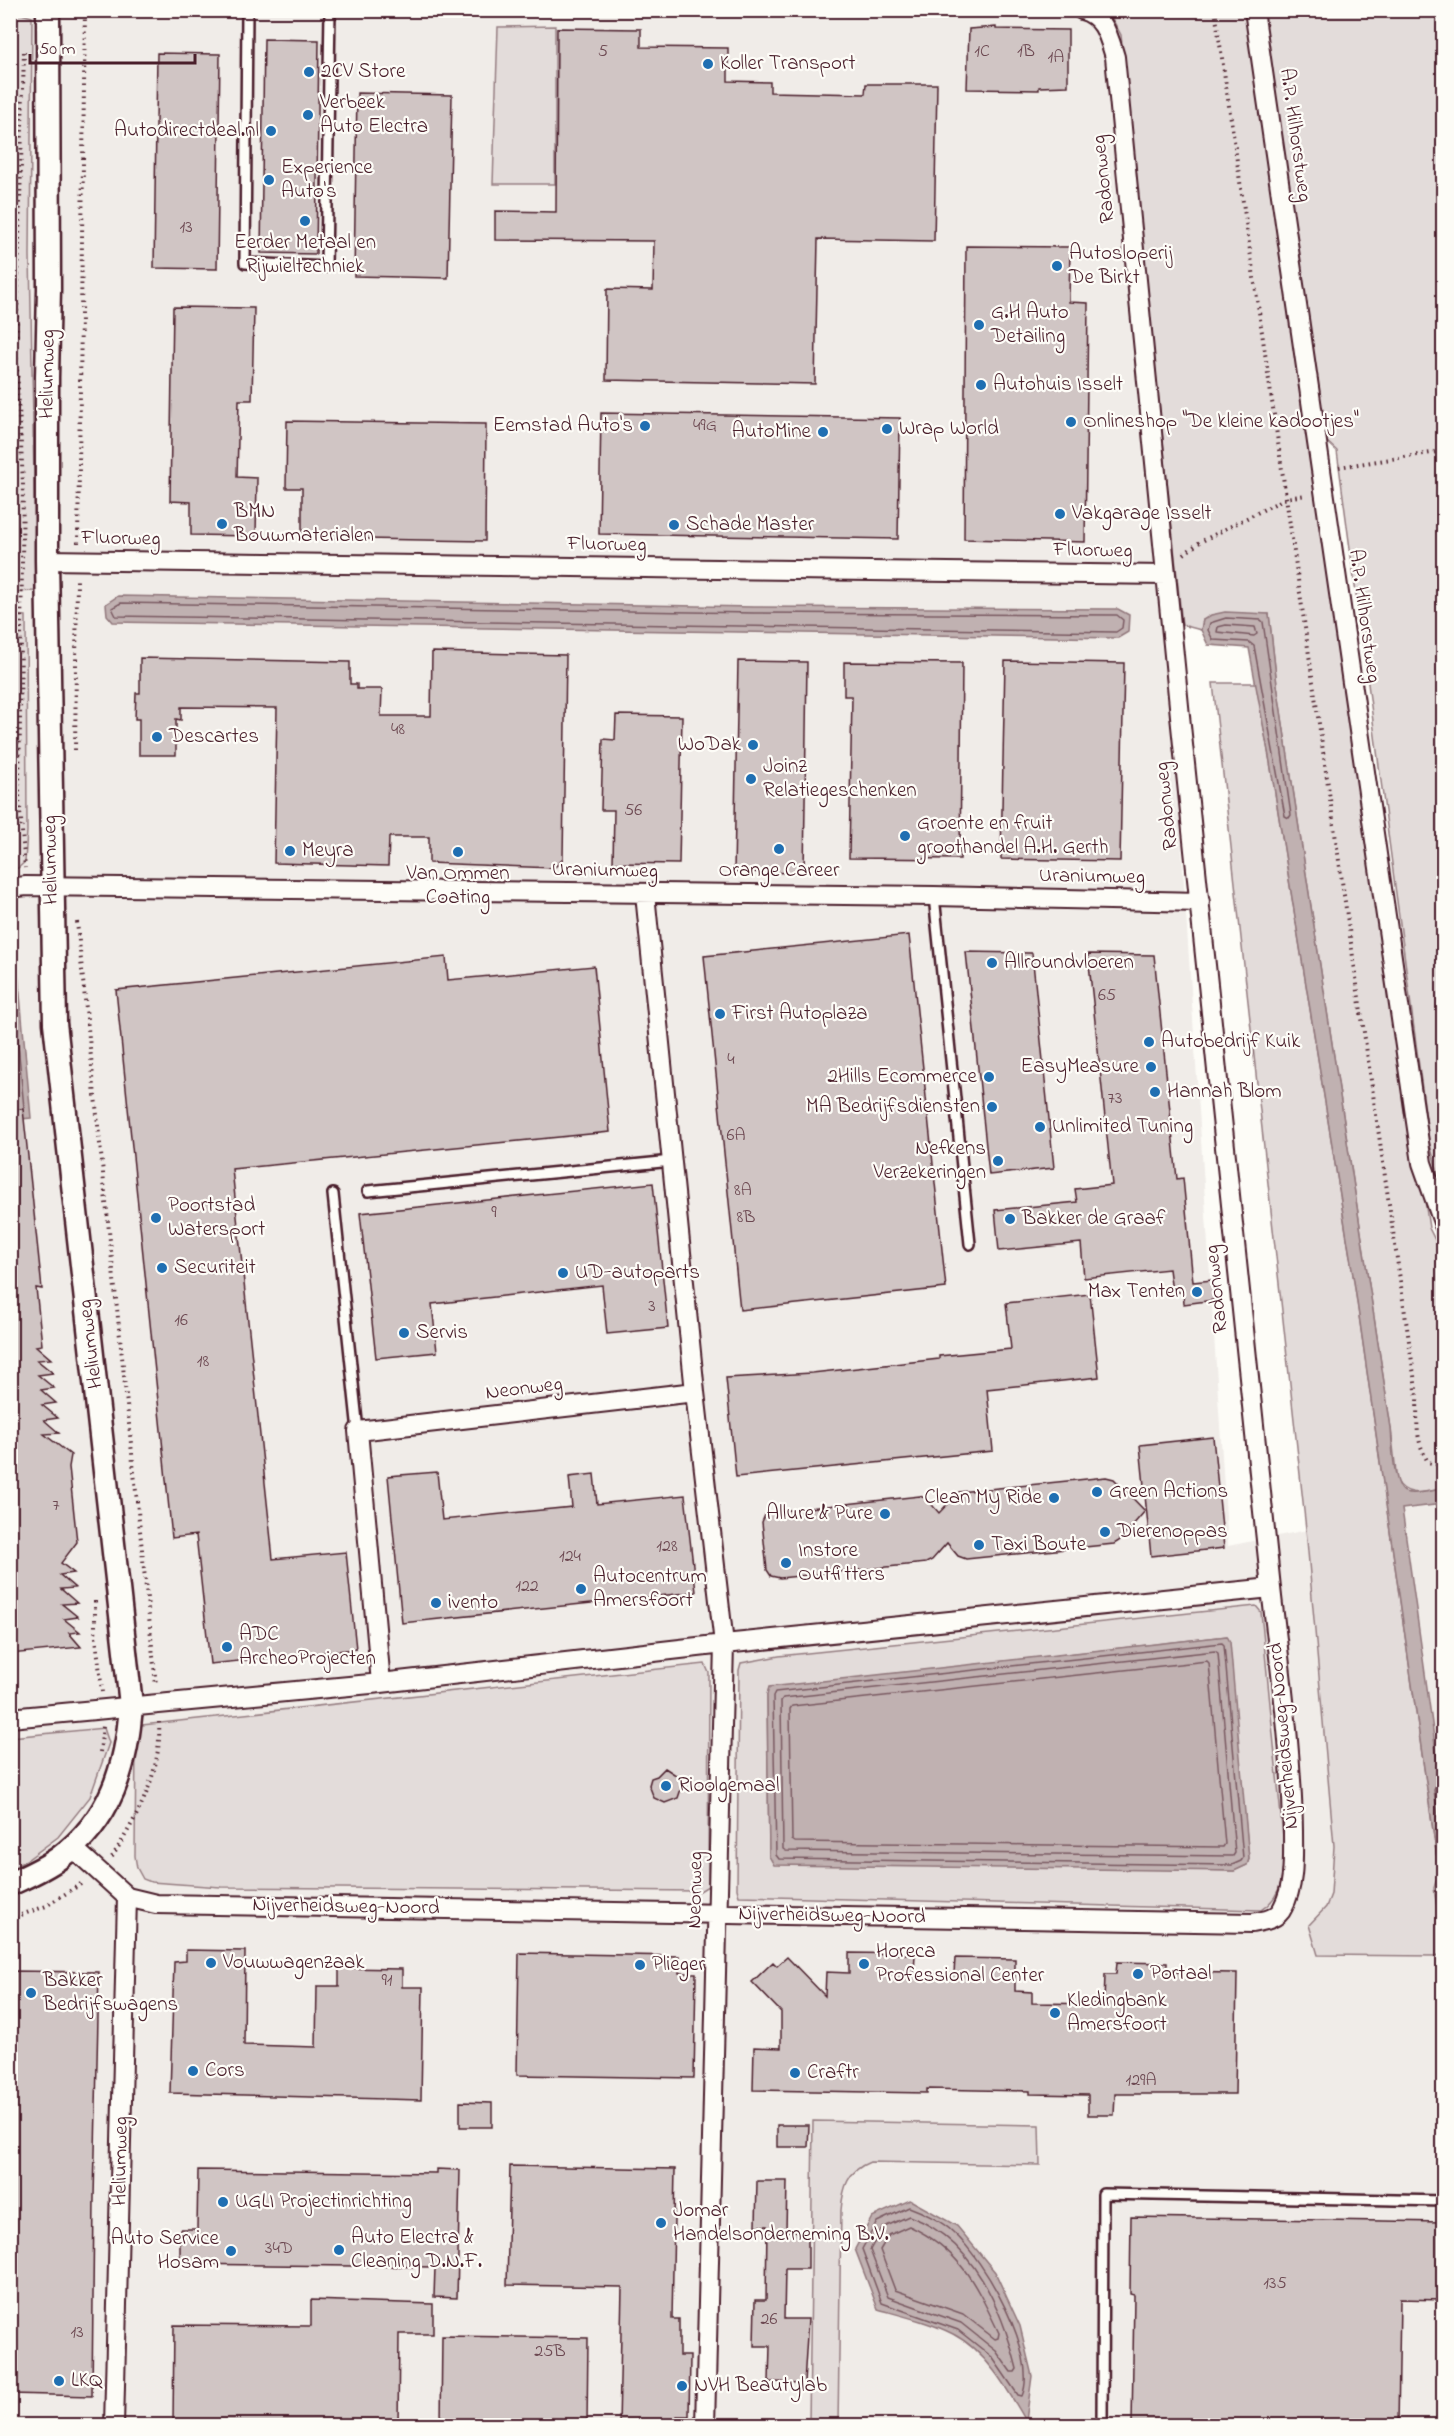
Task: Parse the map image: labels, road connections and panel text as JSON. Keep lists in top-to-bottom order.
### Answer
{
  "streets": {
    "street": [
      "A.P. Hilhorstweg",
      "Radonweg",
      "Heliumweg",
      "Fluorweg",
      "Uraniumweg",
      "Neonweg",
      "Nijverheidsweg-Noord"
    ]
  },
  "crossings": [
    ["Radonweg", "Fluorweg"],
    ["Radonweg", "Uraniumweg"],
    ["Radonweg", "Nijverheidsweg-Noord"],
    ["Heliumweg", "Fluorweg"],
    ["Heliumweg", "Uraniumweg"],
    ["Heliumweg", "Nijverheidsweg-Noord"],
    ["Uraniumweg", "Neonweg"],
    ["Neonweg", "Nijverheidsweg-Noord"]
  ],
  "places": [
    "Koller Transport",
    "2CV Store",
    "Verbeek Auto Electra",
    "Autodirectdeal.nl",
    "Experience Auto's",
    "Eerder Metaal en Rijwieltechniek",
    "Autosloperij De Birkt",
    "G.H Auto Detailing",
    "Autohuis Isselt",
    "Onlineshop \"De kleine kadootjes\"",
    "Eemstad Auto's",
    "Wrap World",
    "AutoMine",
    "Vakgarage Isselt",
    "BMN Bouwmaterialen",
    "Schade Master",
    "Descartes",
    "WoDak",
    "Joinz Relatiegeschenken",
    "Groente en fruit groothandel A.H. Gerth",
    "Orange Career",
    "Meyra",
    "Van Ommen Coating",
    "Allroundvloeren",
    "First Autoplaza",
    "Autobedrijf Kuik",
    "EasyMeasure",
    "2Hills Ecommerce",
    "Hannah Blom",
    "MA Bedrijfsdiensten",
    "Unlimited Tuning",
    "Nefkens Verzekeringen",
    "Poortstad Watersport",
    "Bakker de Graaf",
    "Securiteit",
    "UD-autoparts",
    "Max Tenten",
    "Servis",
    "Green Actions",
    "Clean My Ride",
    "Allure & Pure",
    "Dierenoppas",
    "Taxi Boute",
    "Instore Outfitters",
    "Autocentrum Amersfoort",
    "ivento",
    "ADC ArcheoProjecten",
    "Rioolgemaal",
    "Vouwwagenzaak",
    "Horeca Professional Center",
    "Plieger",
    "Portaal",
    "Bakker Bedrijfswagens",
    "Kledingbank Amersfoort",
    "Cors",
    "Craftr",
    "UGLI Projectinrichting",
    "Jomar Handelsonderneming B.V.",
    "Auto Electra & Cleaning D.N.F.",
    "Auto Service Hosam",
    "LKQ",
    "NVH Beautylab"
  ],
  "house_numbers": [
    "5",
    "1C",
    "1B",
    "1A",
    "13",
    "49G",
    "48",
    "56",
    "65",
    "4",
    "73",
    "6A",
    "8A",
    "9",
    "8B",
    "3",
    "16",
    "18",
    "7",
    "128",
    "124",
    "122",
    "91",
    "129A",
    "34D",
    "135",
    "26",
    "13",
    "25B"
  ],
  "scale_bar": "50 m"
}
